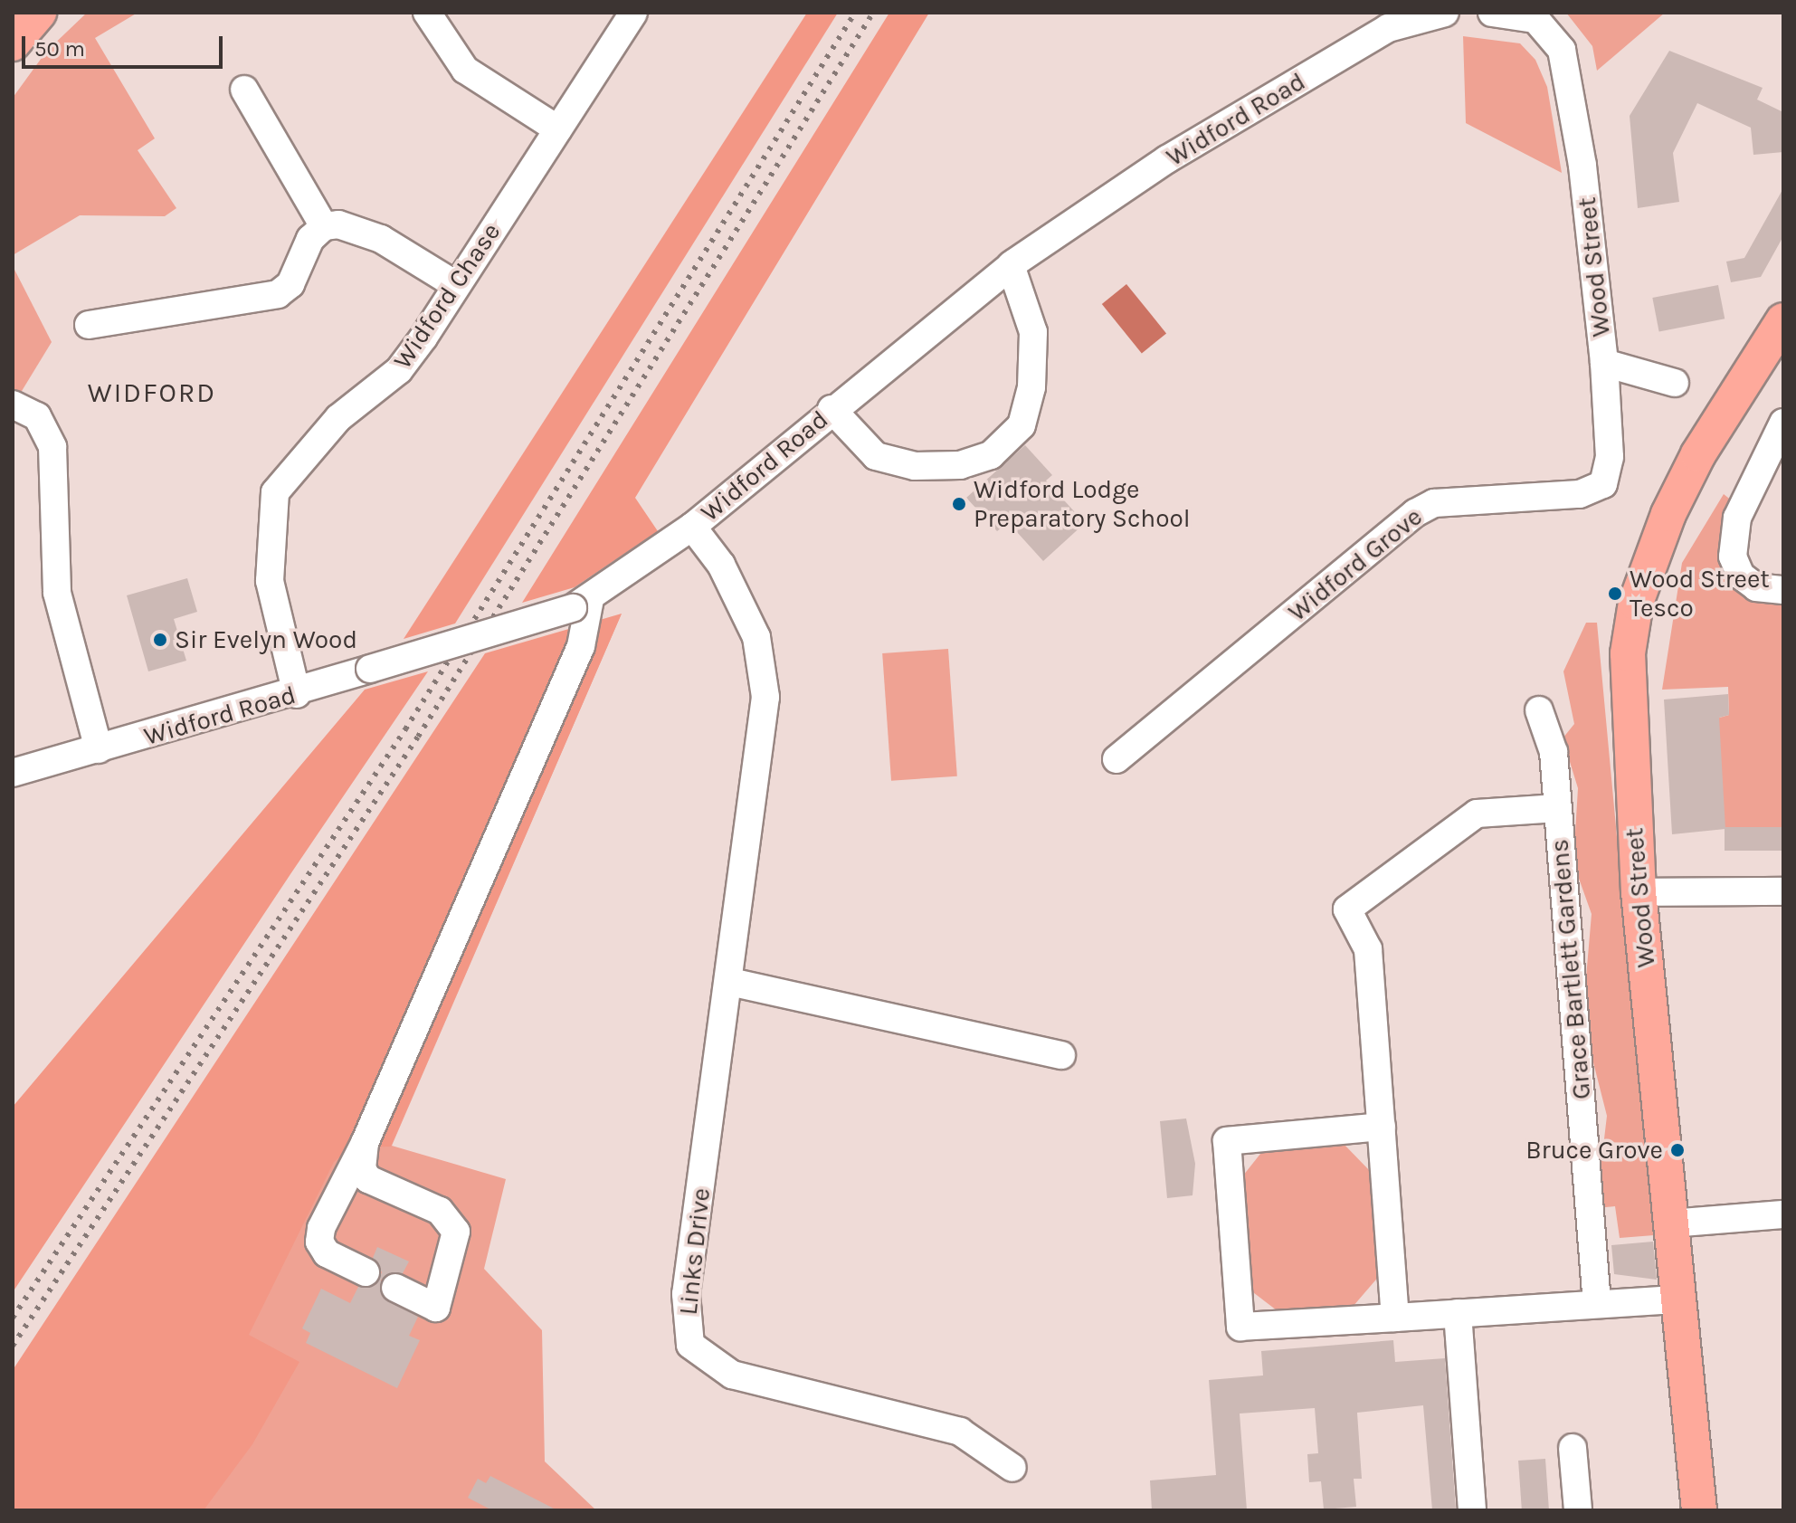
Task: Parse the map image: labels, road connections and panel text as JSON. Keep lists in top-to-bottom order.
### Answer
{
  "streets": {
    "main road": ["Wood Street"],
    "street": [
      "Widford Road",
      "Widford Chase",
      "Widford Grove",
      "Grace Bartlett Gardens",
      "Links Drive"
    ]
  },
  "crossings": [
    ["Widford Road", "Widford Chase"],
    ["Widford Road", "Links Drive"],
    ["Wood Street", "Widford Grove"]
  ],
  "districts": ["WIDFORD"],
  "places": [
    "Widford Lodge Preparatory School",
    "Wood Street Tesco",
    "Sir Evelyn Wood",
    "Bruce Grove"
  ],
  "scale_bar": "50 m"
}
